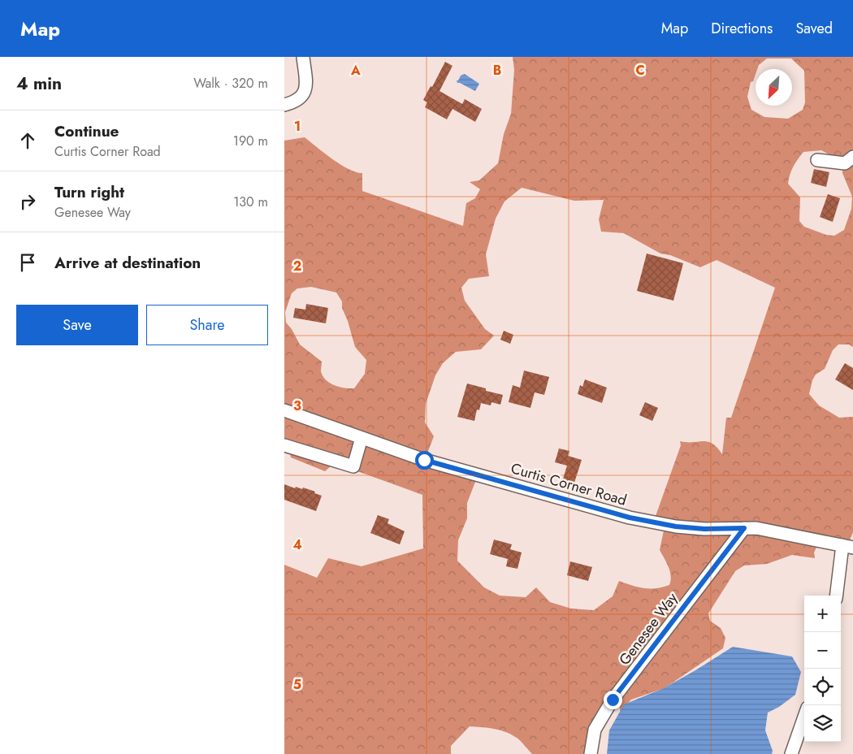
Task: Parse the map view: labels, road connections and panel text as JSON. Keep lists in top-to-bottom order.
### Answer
{
  "streets": {
    "street": ["Curtis Corner Road", "Genesee Way"]
  },
  "crossings": [
    ["Curtis Corner Road", "Genesee Way"]
  ],
  "north": "bottom left",
  "page": {
    "header": "Map",
    "nav": ["Map", "Directions", "Saved"],
    "heading": ["4 min", "Walk · 320 m"],
    "list": [
      ["Continue", "Curtis Corner Road", "190 m"],
      ["Turn right", "Genesee Way", "130 m"],
      "Arrive at destination"
    ],
    "buttons": ["Save", "Share"],
    "map_buttons": ["+", "−"]
  },
  "grid": {
    "columns": ["A", "B", "C"],
    "rows": [
      "1",
      "2",
      "3",
      "4",
      "5"
    ]
  }
}
